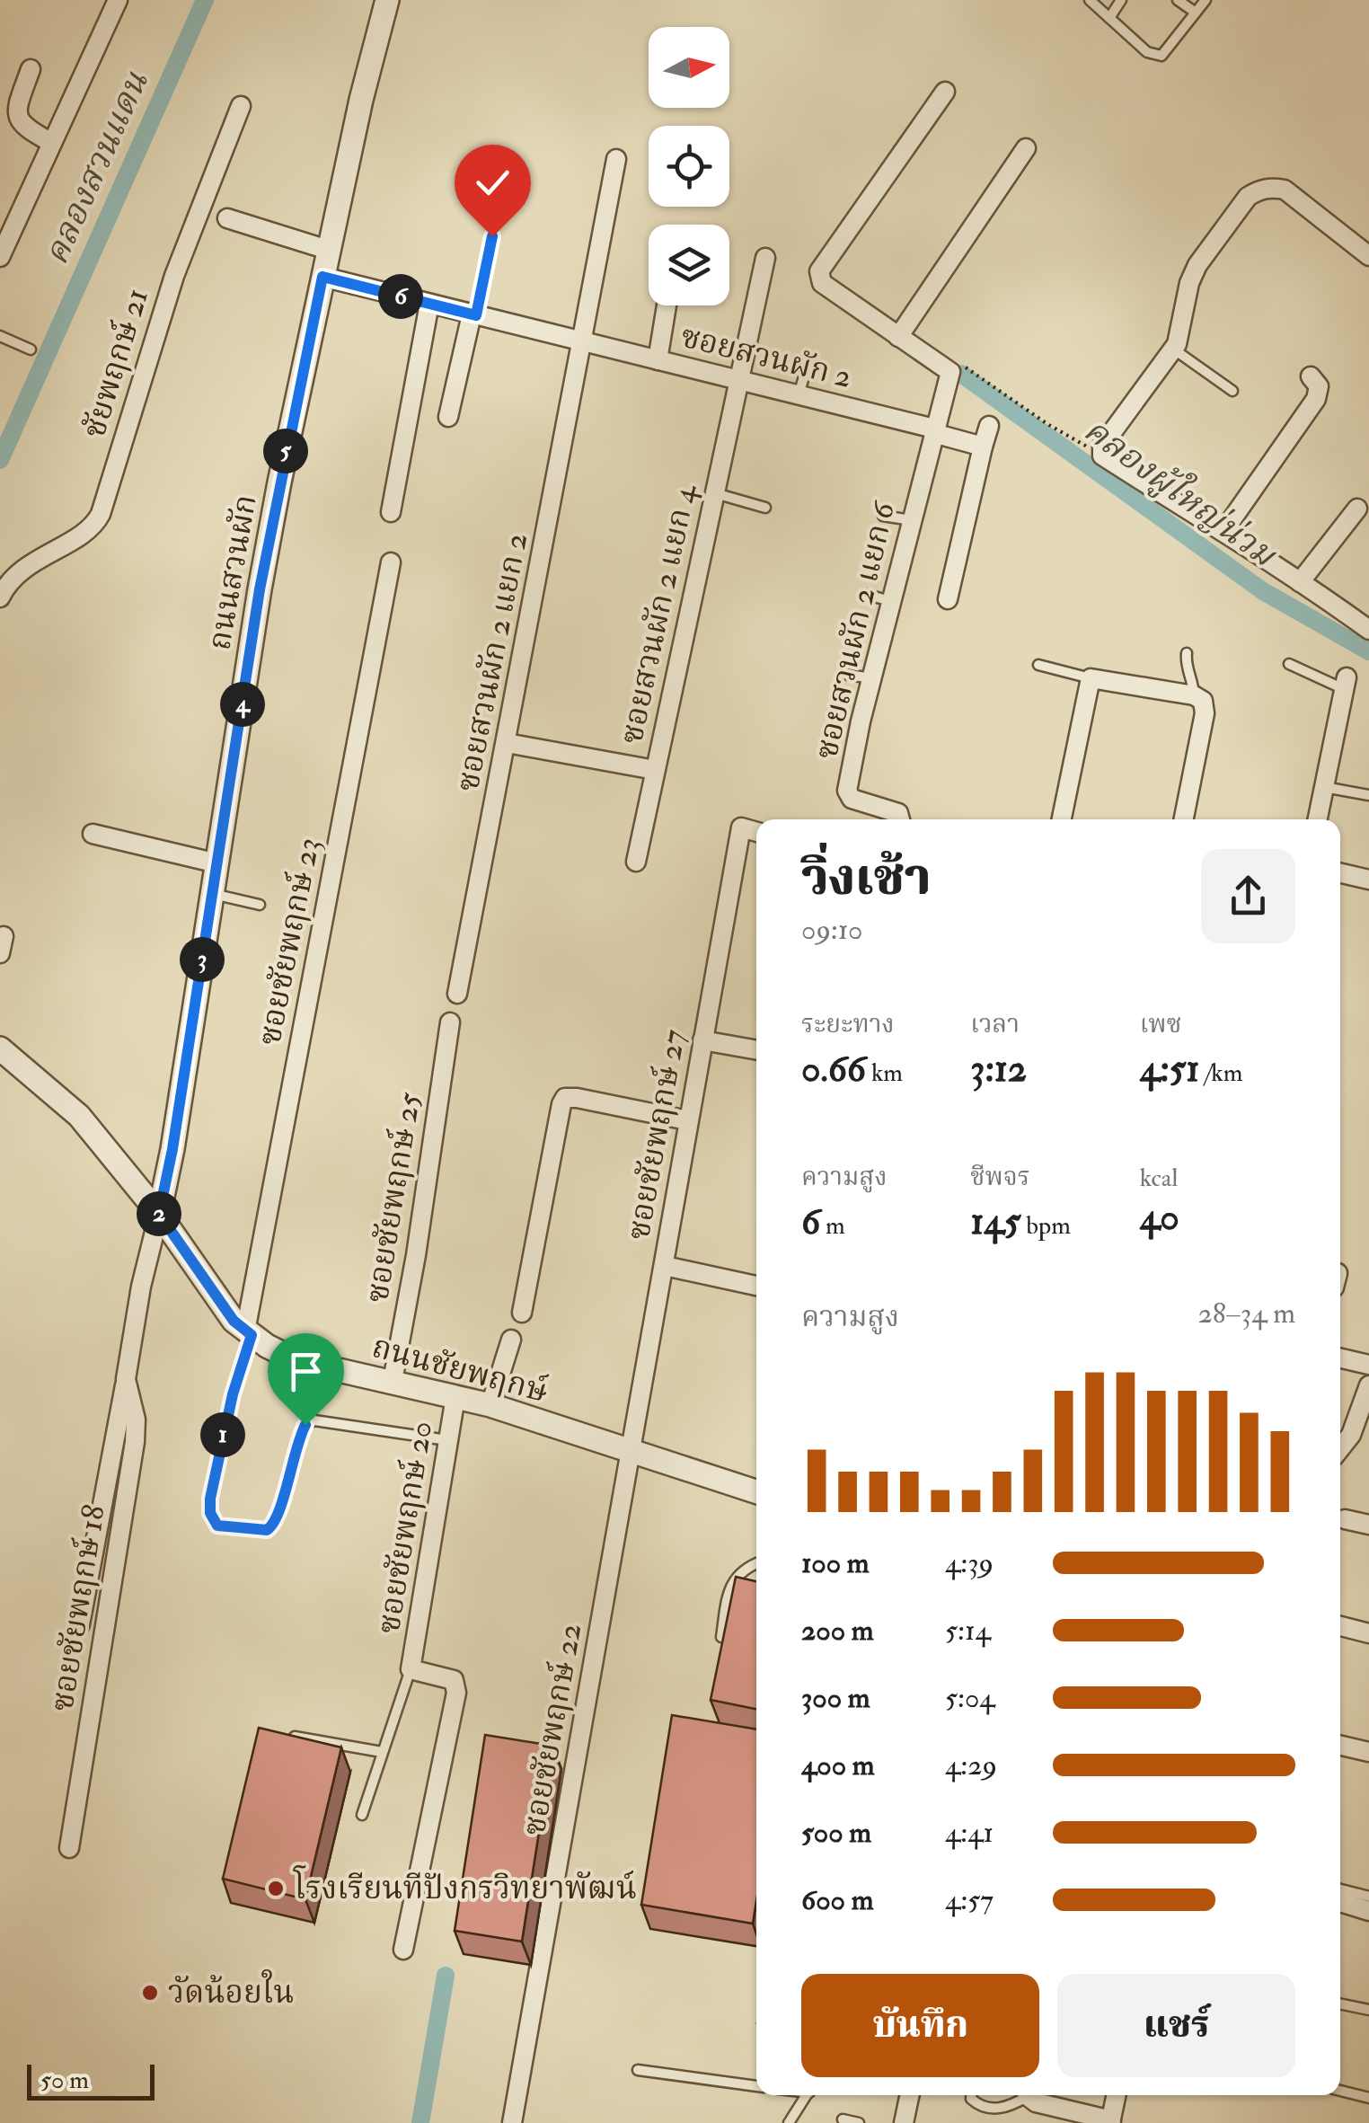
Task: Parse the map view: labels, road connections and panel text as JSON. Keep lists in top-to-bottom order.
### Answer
{
  "streets": {
    "street": [
      "ซอยสวนผัก 2",
      "ชัยพฤกษ์ 21",
      "ถนนสวนผัก",
      "ซอยสวนผัก 2 แยก 4",
      "ซอยสวนผัก 2 แยก 6",
      "ซอยสวนผัก 2 แยก 2",
      "ซอยชัยพฤกษ์ 23",
      "ซอยชัยพฤกษ์ 27",
      "ซอยชัยพฤกษ์ 25",
      "ถนนชัยพฤกษ์",
      "ซอยชัยพฤกษ์ 20",
      "ซอยชัยพฤกษ์ 18",
      "ซอยชัยพฤกษ์ 22"
    ]
  },
  "crossings": [
    ["ซอยสวนผัก 2", "ถนนสวนผัก"],
    ["ซอยสวนผัก 2", "ซอยสวนผัก 2 แยก 4"],
    ["ซอยสวนผัก 2", "ซอยสวนผัก 2 แยก 6"],
    ["ซอยสวนผัก 2", "ซอยสวนผัก 2 แยก 2"],
    ["ถนนสวนผัก", "ถนนชัยพฤกษ์"],
    ["ถนนสวนผัก", "ซอยชัยพฤกษ์ 18"],
    ["ซอยชัยพฤกษ์ 23", "ถนนชัยพฤกษ์"],
    ["ซอยชัยพฤกษ์ 27", "ถนนชัยพฤกษ์"],
    ["ซอยชัยพฤกษ์ 27", "ซอยชัยพฤกษ์ 22"],
    ["ซอยชัยพฤกษ์ 25", "ถนนชัยพฤกษ์"],
    ["ถนนชัยพฤกษ์", "ซอยชัยพฤกษ์ 20"],
    ["ถนนชัยพฤกษ์", "ซอยชัยพฤกษ์ 18"],
    ["ถนนชัยพฤกษ์", "ซอยชัยพฤกษ์ 22"]
  ],
  "water": ["คลองสวนแดน", "คลองผู้ใหญ่น่วม"],
  "places": ["โรงเรียนทีปังกรวิทยาพัฒน์", "วัดน้อยใน"],
  "scale_bar": "50 m",
  "north": "right",
  "page": {
    "pins": [
      "6",
      "5",
      "4",
      "3",
      "2",
      "1"
    ],
    "heading": ["วิ่งเช้า", "09:10"],
    "stats": [
      ["ระยะทาง", "0.66 km"],
      ["เวลา", "3:12"],
      ["เพซ", "4:51 /km"],
      ["ความสูง", "6 m"],
      ["ชีพจร", "145 bpm"],
      ["kcal", "40"]
    ],
    "chart": ["ความสูง", "28–34 m"],
    "list": [
      {
        "name": "100 m",
        "note": "4:39"
      },
      {
        "name": "200 m",
        "note": "5:14"
      },
      {
        "name": "300 m",
        "note": "5:04"
      },
      {
        "name": "400 m",
        "note": "4:29"
      },
      {
        "name": "500 m",
        "note": "4:41"
      },
      {
        "name": "600 m",
        "note": "4:57"
      }
    ],
    "buttons": ["บันทึก", "แชร์"],
    "scale": "50 m"
  }
}
